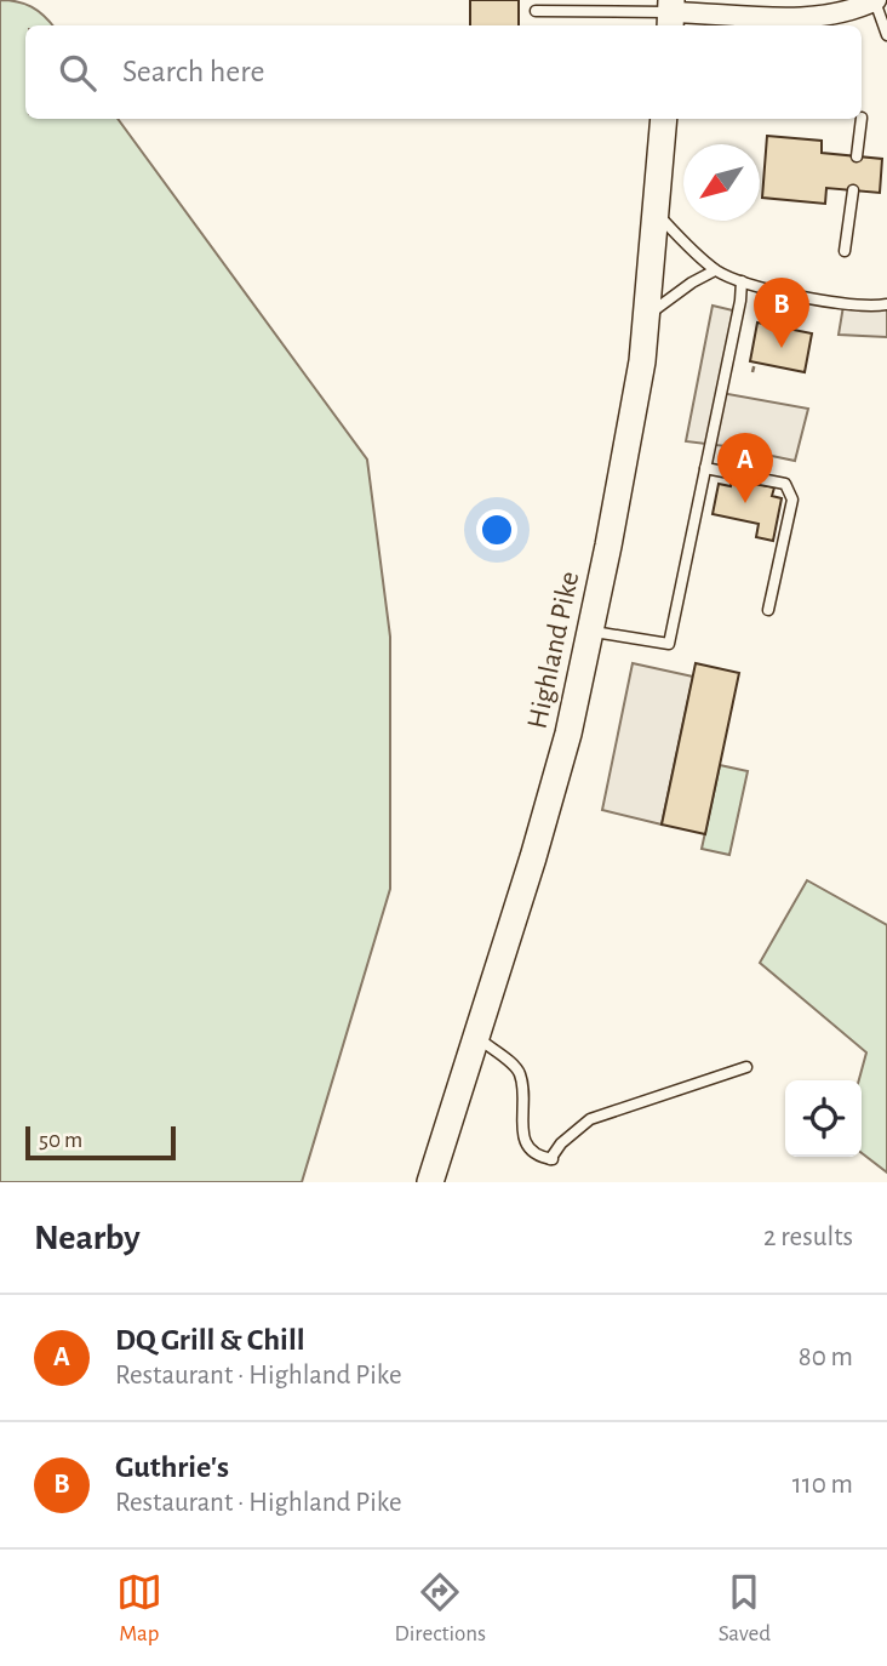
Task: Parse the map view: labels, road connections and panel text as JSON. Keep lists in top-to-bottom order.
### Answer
{
  "streets": {
    "main road": ["Highland Pike"]
  },
  "scale_bar": "50 m",
  "north": "bottom left",
  "page": {
    "search": "Search here",
    "pins": ["B", "A"],
    "scale": "50 m",
    "heading": ["Nearby", "2 results"],
    "list": [
      {
        "mark": "A",
        "name": "DQ Grill & Chill",
        "note": "Restaurant · Highland Pike",
        "value": "80 m"
      },
      {
        "mark": "B",
        "name": "Guthrie's",
        "note": "Restaurant · Highland Pike",
        "value": "110 m"
      }
    ],
    "nav": ["Map", "Directions", "Saved"]
  }
}
